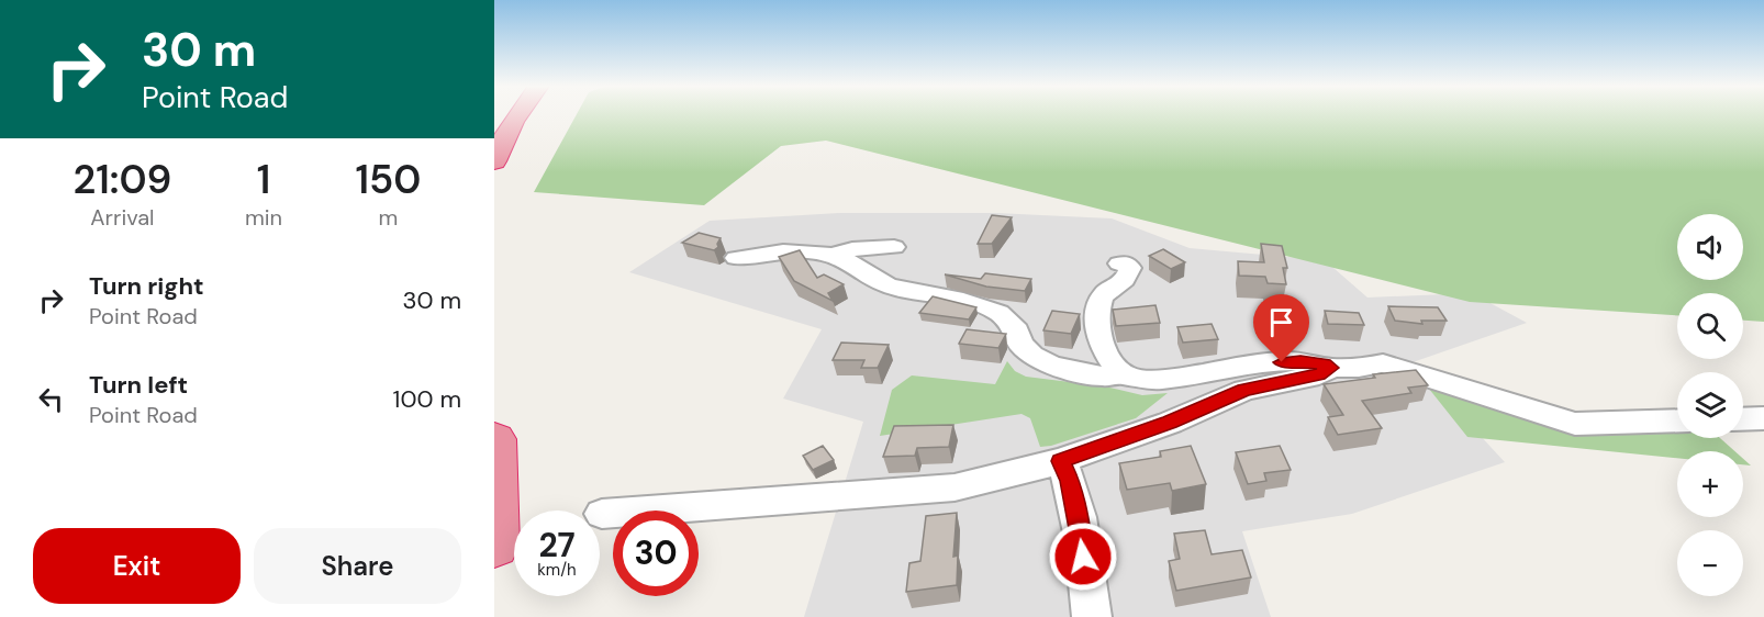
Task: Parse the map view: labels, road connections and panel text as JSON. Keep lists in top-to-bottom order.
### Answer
{
  "page": {
    "turn": ["30 m", "Point Road"],
    "eta": [
      "21:09",
      "Arrival",
      "1",
      "min",
      "150",
      "m"
    ],
    "map_buttons": ["+", "−"],
    "list": [
      {
        "name": "Turn right",
        "note": "Point Road",
        "value": "30 m"
      },
      {
        "name": "Turn left",
        "note": "Point Road",
        "value": "100 m"
      }
    ],
    "speed": "27 km/h",
    "limit": "30",
    "buttons": ["Exit", "Share"]
  }
}
